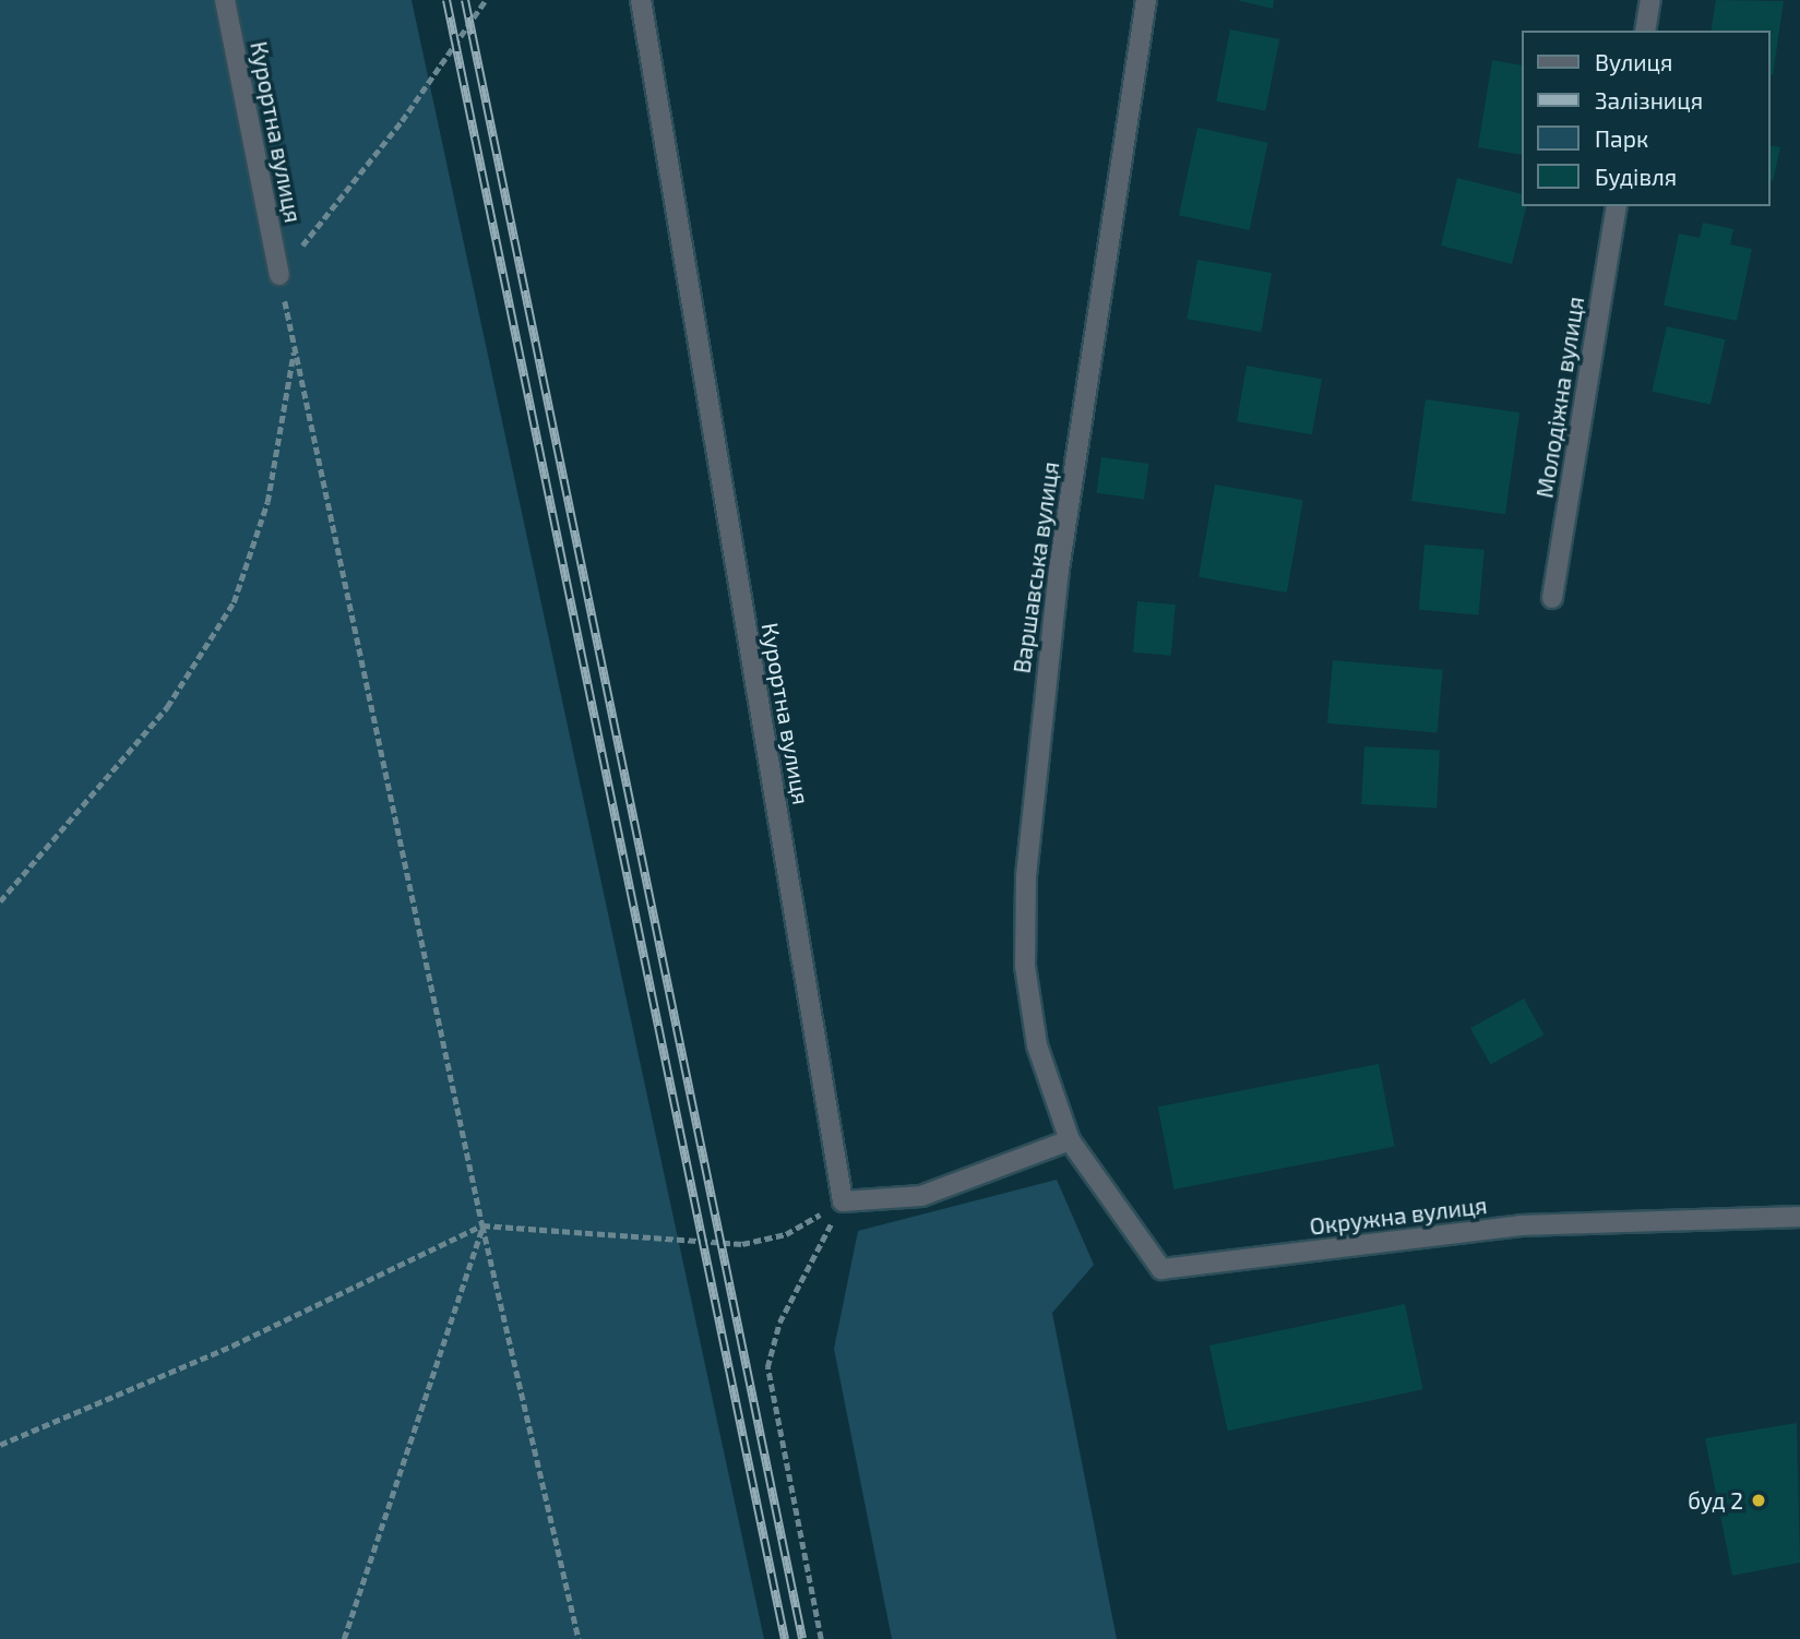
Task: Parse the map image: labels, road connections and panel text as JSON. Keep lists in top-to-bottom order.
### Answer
{
  "streets": {
    "street": [
      "Курортна вулиця",
      "Молодіжна вулиця",
      "Варшавська вулиця",
      "Окружна вулиця"
    ]
  },
  "crossings": [
    ["Варшавська вулиця", "Окружна вулиця"]
  ],
  "places": ["буд 2"],
  "legend": [
    "Вулиця",
    "Залізниця",
    "Парк",
    "Будівля"
  ]
}
